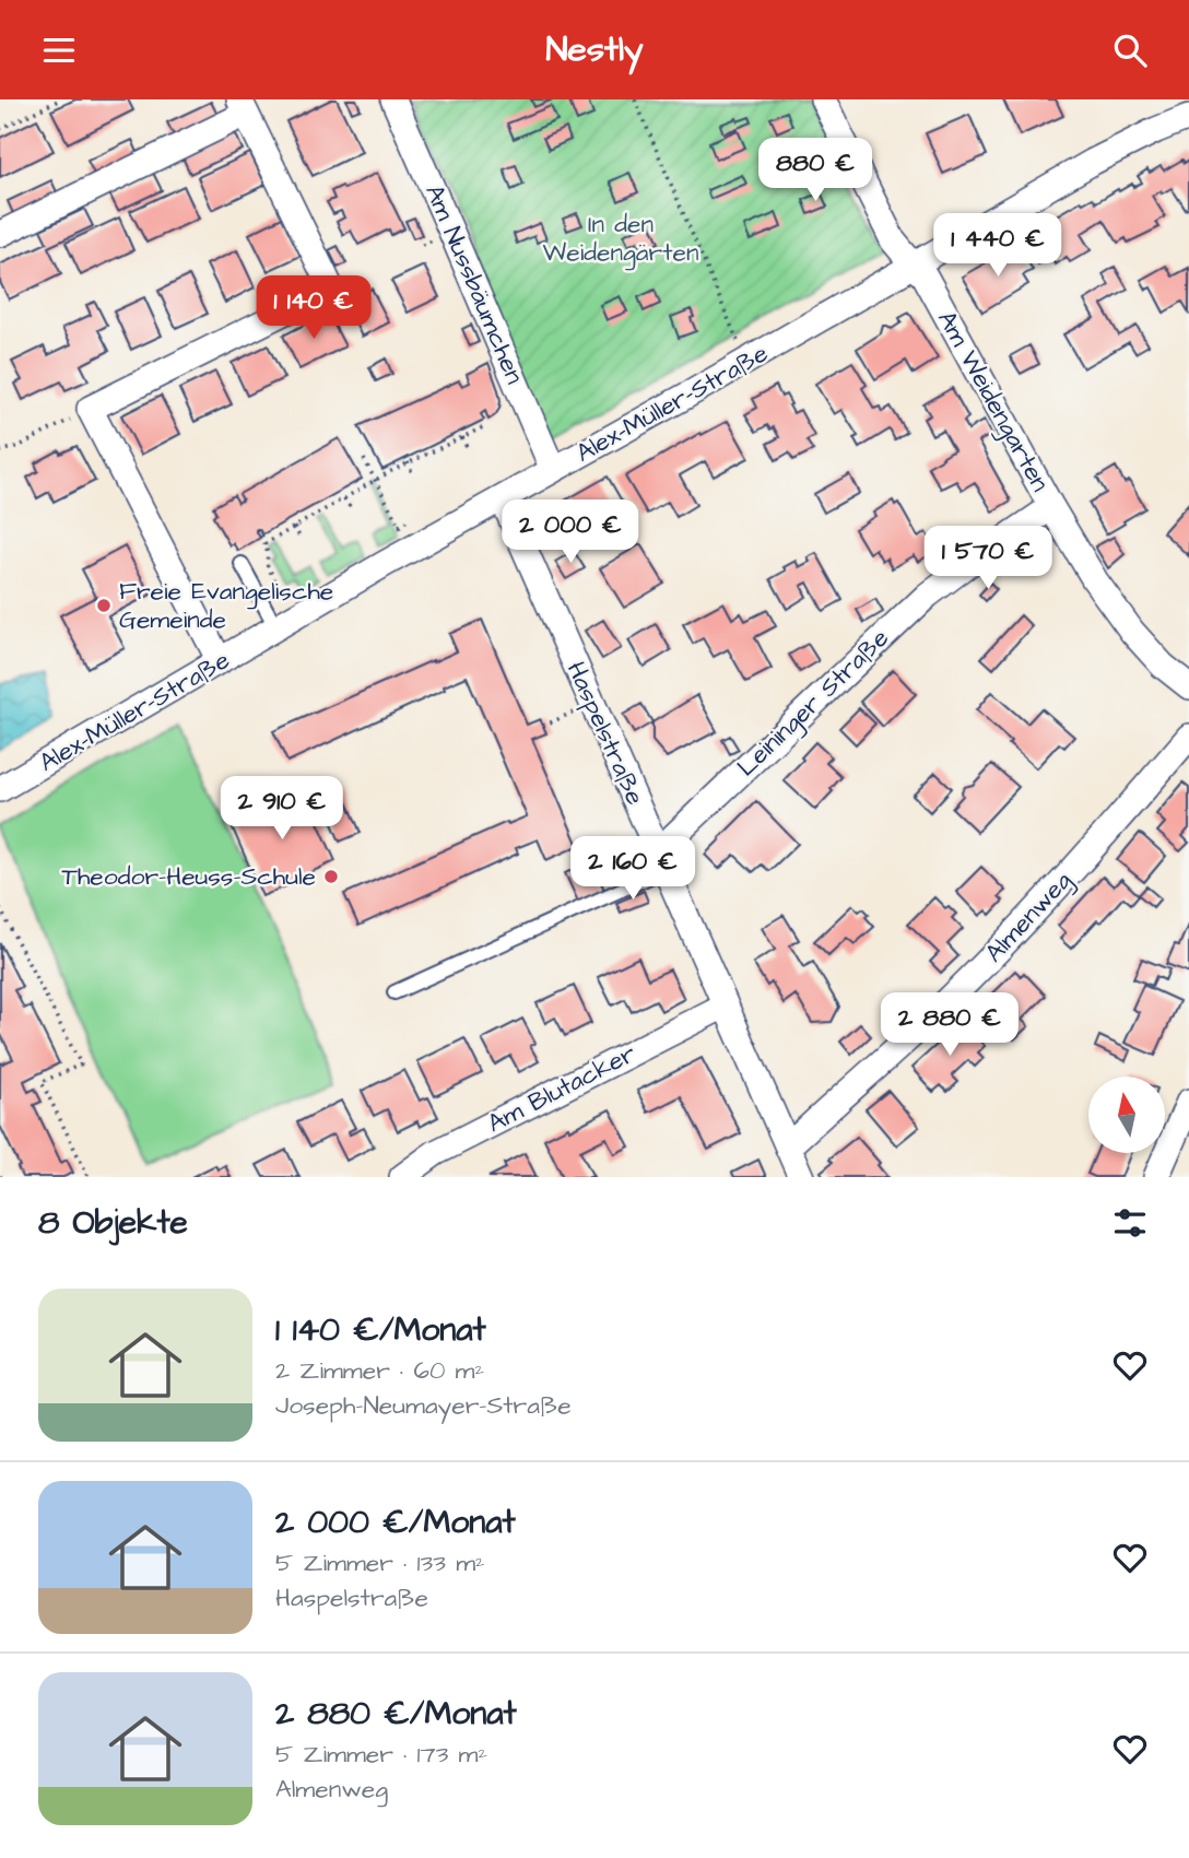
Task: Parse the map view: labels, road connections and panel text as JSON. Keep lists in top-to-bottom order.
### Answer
{
  "streets": {
    "street": [
      "Am Nussbäumchen",
      "Am Weidengarten",
      "Alex-Müller-Straße",
      "Leininger Straße",
      "Haspelstraße",
      "Almenweg",
      "Am Blutacker"
    ]
  },
  "crossings": [
    ["Am Nussbäumchen", "Alex-Müller-Straße"],
    ["Am Weidengarten", "Alex-Müller-Straße"],
    ["Am Weidengarten", "Leininger Straße"],
    ["Alex-Müller-Straße", "Haspelstraße"],
    ["Leininger Straße", "Haspelstraße"],
    ["Haspelstraße", "Almenweg"],
    ["Haspelstraße", "Am Blutacker"]
  ],
  "parks": ["In den Weidengärten"],
  "places": ["Freie Evangelische Gemeinde", "Theodor-Heuss-Schule"],
  "north": "top",
  "page": {
    "header": "Nestly",
    "price": [
      "880 €",
      "1 440 €",
      "1 140 €",
      "2 000 €",
      "1 570 €",
      "2 910 €",
      "2 160 €",
      "2 880 €"
    ],
    "heading": "8 Objekte",
    "list": [
      {
        "name": "1 140 €/Monat",
        "note": "2 Zimmer · 60 m² · Joseph-Neumayer-Straße"
      },
      {
        "name": "2 000 €/Monat",
        "note": "5 Zimmer · 133 m² · Haspelstraße"
      },
      {
        "name": "2 880 €/Monat",
        "note": "5 Zimmer · 173 m² · Almenweg"
      }
    ]
  }
}
